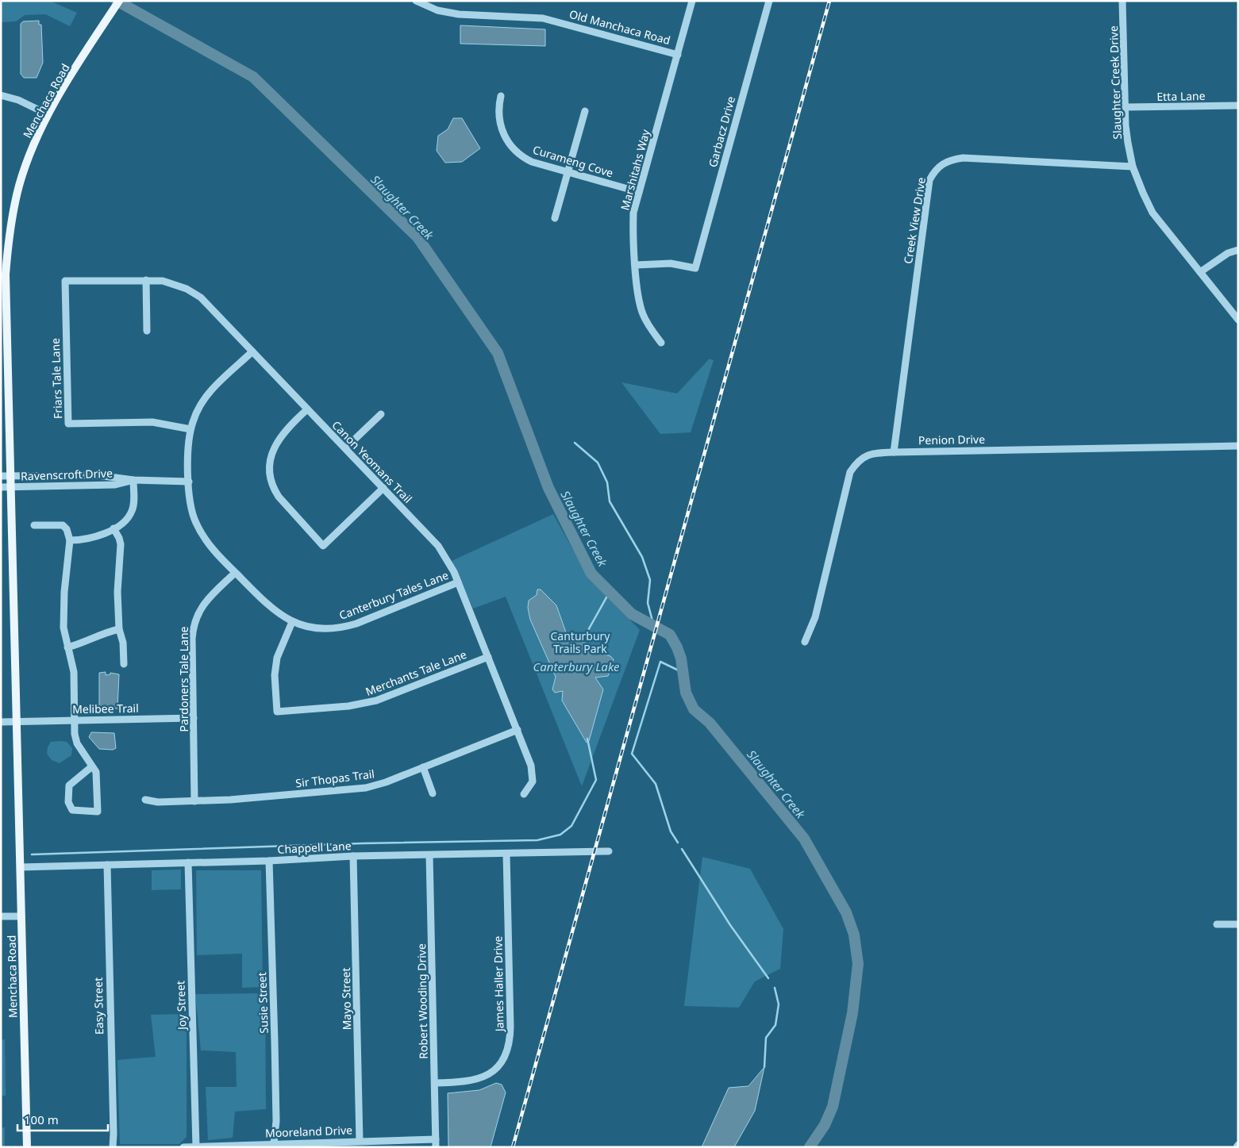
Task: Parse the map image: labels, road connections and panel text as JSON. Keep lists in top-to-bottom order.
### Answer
{
  "streets": {
    "main road": ["Menchaca Road"],
    "street": [
      "Old Manchaca Road",
      "Slaughter Creek Drive",
      "Etta Lane",
      "Garbacz Drive",
      "Curameng Cove",
      "Marshitahs Way",
      "Creek View Drive",
      "Friars Tale Lane",
      "Penion Drive",
      "Canon Yeomans Trail",
      "Ravenscroft Drive",
      "Canterbury Tales Lane",
      "Merchants Tale Lane",
      "Pardoners Tale Lane",
      "Melibee Trail",
      "Sir Thopas Trail",
      "Chappell Lane",
      "James Haller Drive",
      "Mayo Street",
      "Robert Wooding Drive",
      "Susie Street",
      "Joy Street",
      "Easy Street",
      "Mooreland Drive"
    ]
  },
  "crossings": [
    ["Old Manchaca Road", "Marshitahs Way"],
    ["Slaughter Creek Drive", "Etta Lane"],
    ["Slaughter Creek Drive", "Creek View Drive"],
    ["Menchaca Road", "Ravenscroft Drive"],
    ["Menchaca Road", "Melibee Trail"],
    ["Menchaca Road", "Chappell Lane"],
    ["Garbacz Drive", "Marshitahs Way"],
    ["Curameng Cove", "Marshitahs Way"],
    ["Creek View Drive", "Penion Drive"],
    ["Friars Tale Lane", "Canon Yeomans Trail"],
    ["Friars Tale Lane", "Canterbury Tales Lane"],
    ["Canon Yeomans Trail", "Canterbury Tales Lane"],
    ["Canon Yeomans Trail", "Merchants Tale Lane"],
    ["Canon Yeomans Trail", "Sir Thopas Trail"],
    ["Ravenscroft Drive", "Canterbury Tales Lane"],
    ["Canterbury Tales Lane", "Merchants Tale Lane"],
    ["Canterbury Tales Lane", "Pardoners Tale Lane"],
    ["Pardoners Tale Lane", "Melibee Trail"],
    ["Pardoners Tale Lane", "Sir Thopas Trail"],
    ["Chappell Lane", "James Haller Drive"],
    ["Chappell Lane", "Mayo Street"],
    ["Chappell Lane", "Robert Wooding Drive"],
    ["Chappell Lane", "Susie Street"],
    ["Chappell Lane", "Joy Street"],
    ["Chappell Lane", "Easy Street"],
    ["James Haller Drive", "Robert Wooding Drive"],
    ["Mayo Street", "Mooreland Drive"],
    ["Robert Wooding Drive", "Mooreland Drive"],
    ["Susie Street", "Mooreland Drive"],
    ["Joy Street", "Mooreland Drive"]
  ],
  "water": ["Slaughter Creek", "Canterbury Lake"],
  "parks": ["Canturbury Trails Park"],
  "scale_bar": "100 m"
}
